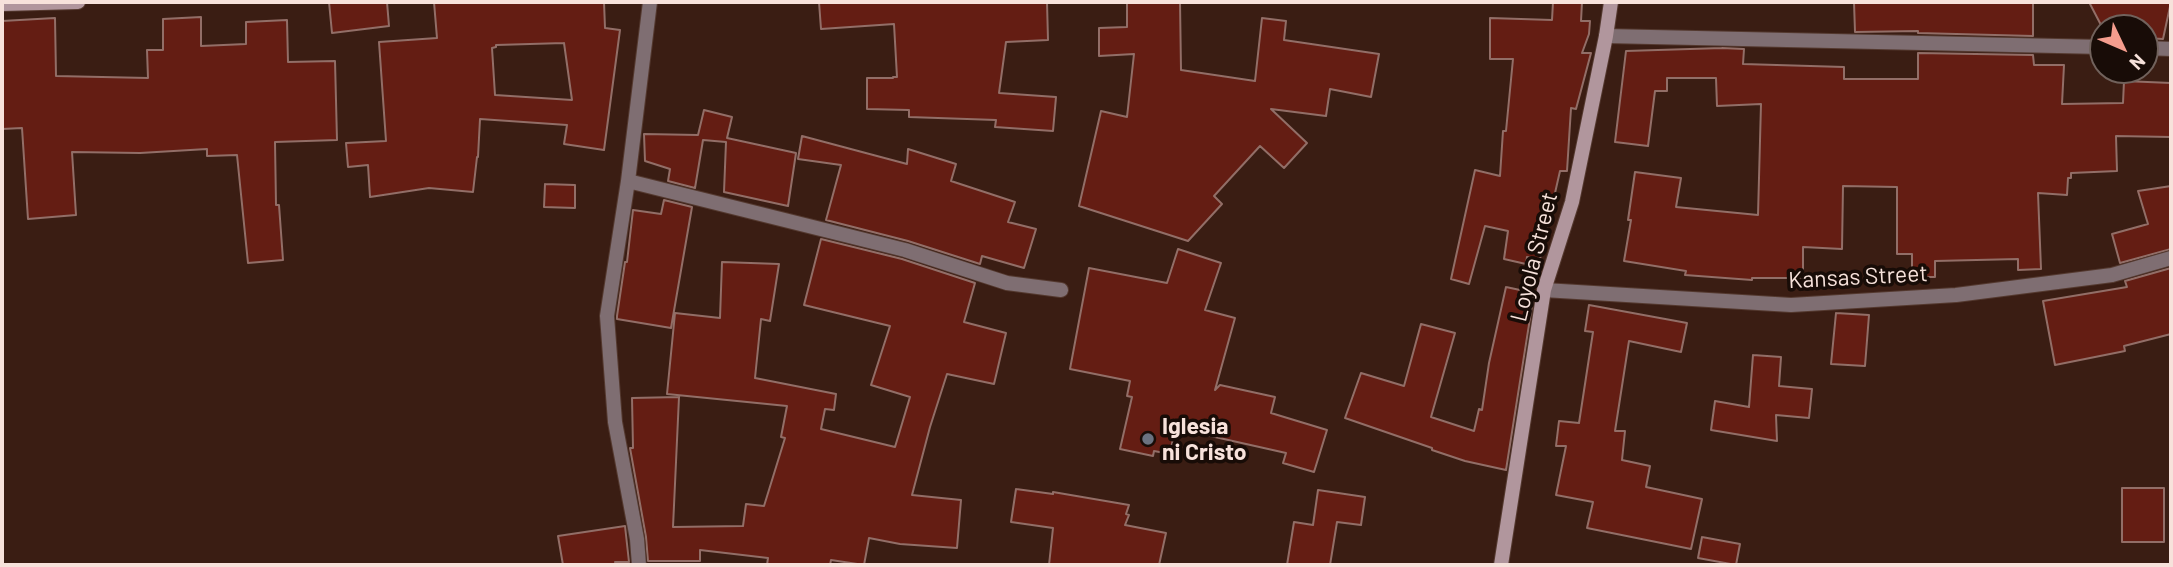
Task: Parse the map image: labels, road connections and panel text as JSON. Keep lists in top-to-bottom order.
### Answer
{
  "streets": {
    "street": ["Loyola Street", "Kansas Street"]
  },
  "crossings": [
    ["Loyola Street", "Kansas Street"]
  ],
  "places": ["Iglesia ni Cristo"],
  "north": "bottom right"
}
